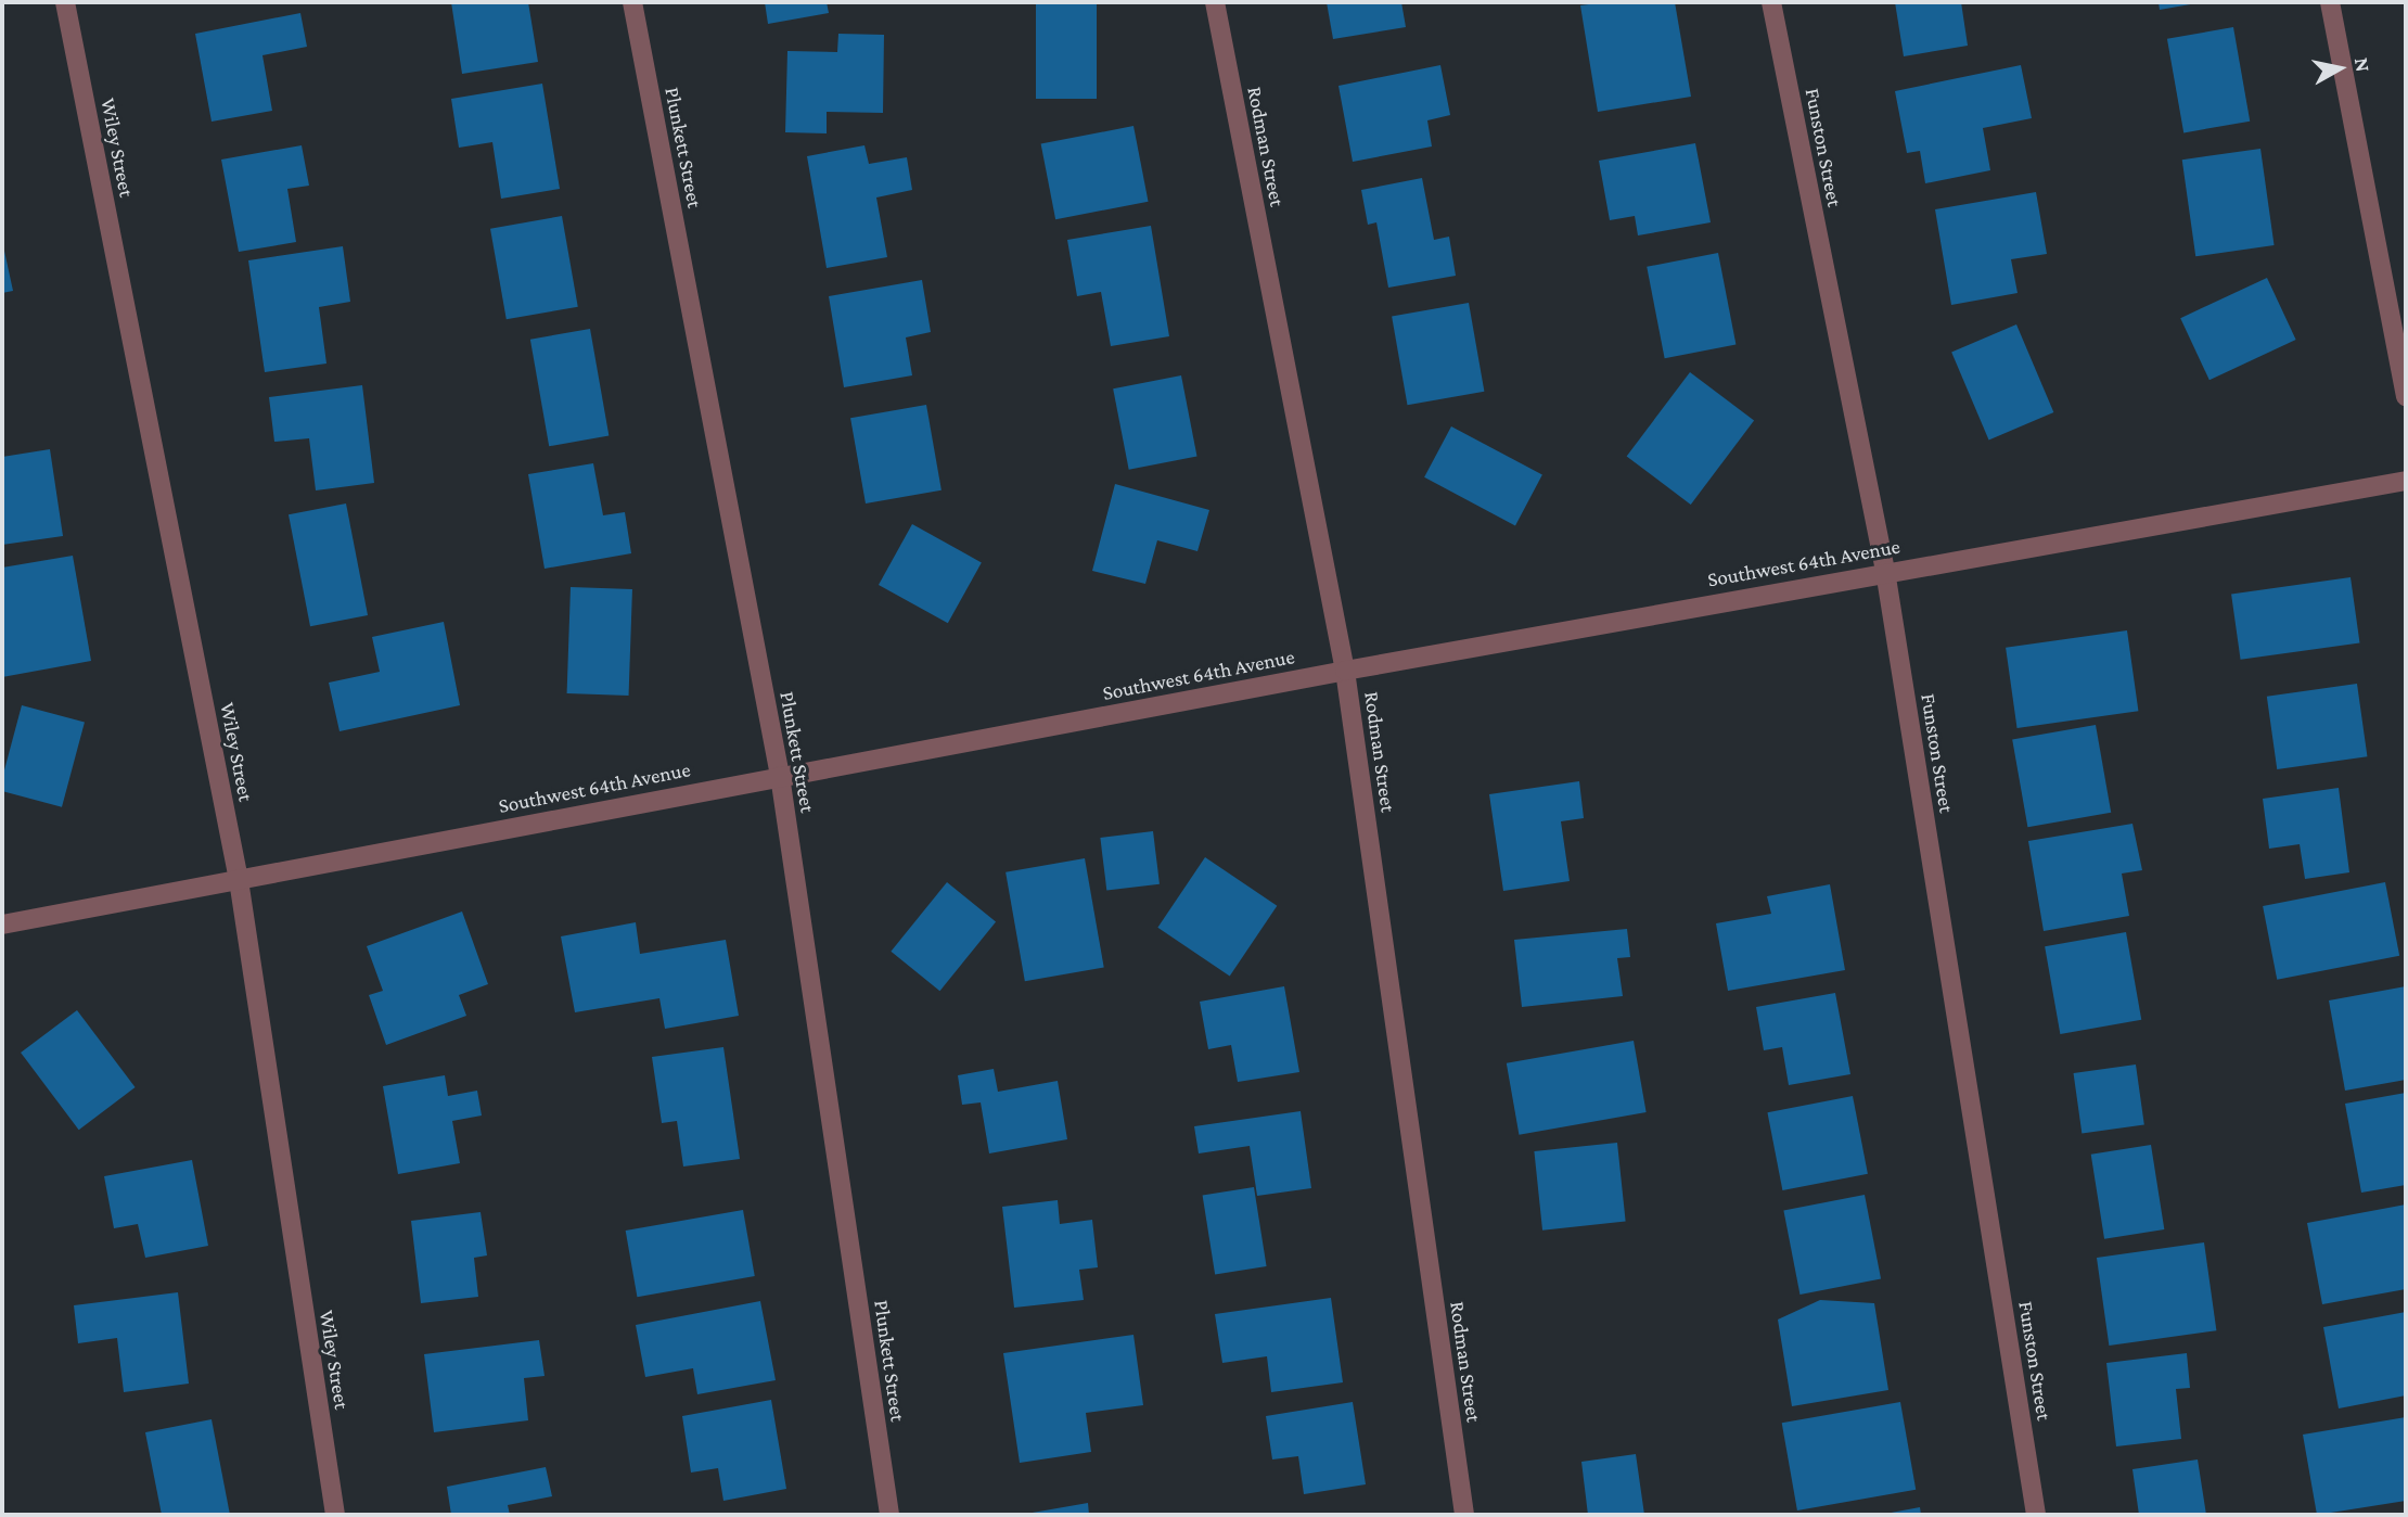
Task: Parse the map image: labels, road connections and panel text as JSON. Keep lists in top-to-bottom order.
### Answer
{
  "streets": {
    "street": [
      "Rodman Street",
      "Wiley Street",
      "Plunkett Street",
      "Funston Street",
      "Southwest 64th Avenue"
    ]
  },
  "crossings": [
    ["Rodman Street", "Southwest 64th Avenue"],
    ["Wiley Street", "Southwest 64th Avenue"],
    ["Plunkett Street", "Southwest 64th Avenue"],
    ["Funston Street", "Southwest 64th Avenue"]
  ],
  "north": "right"
}
